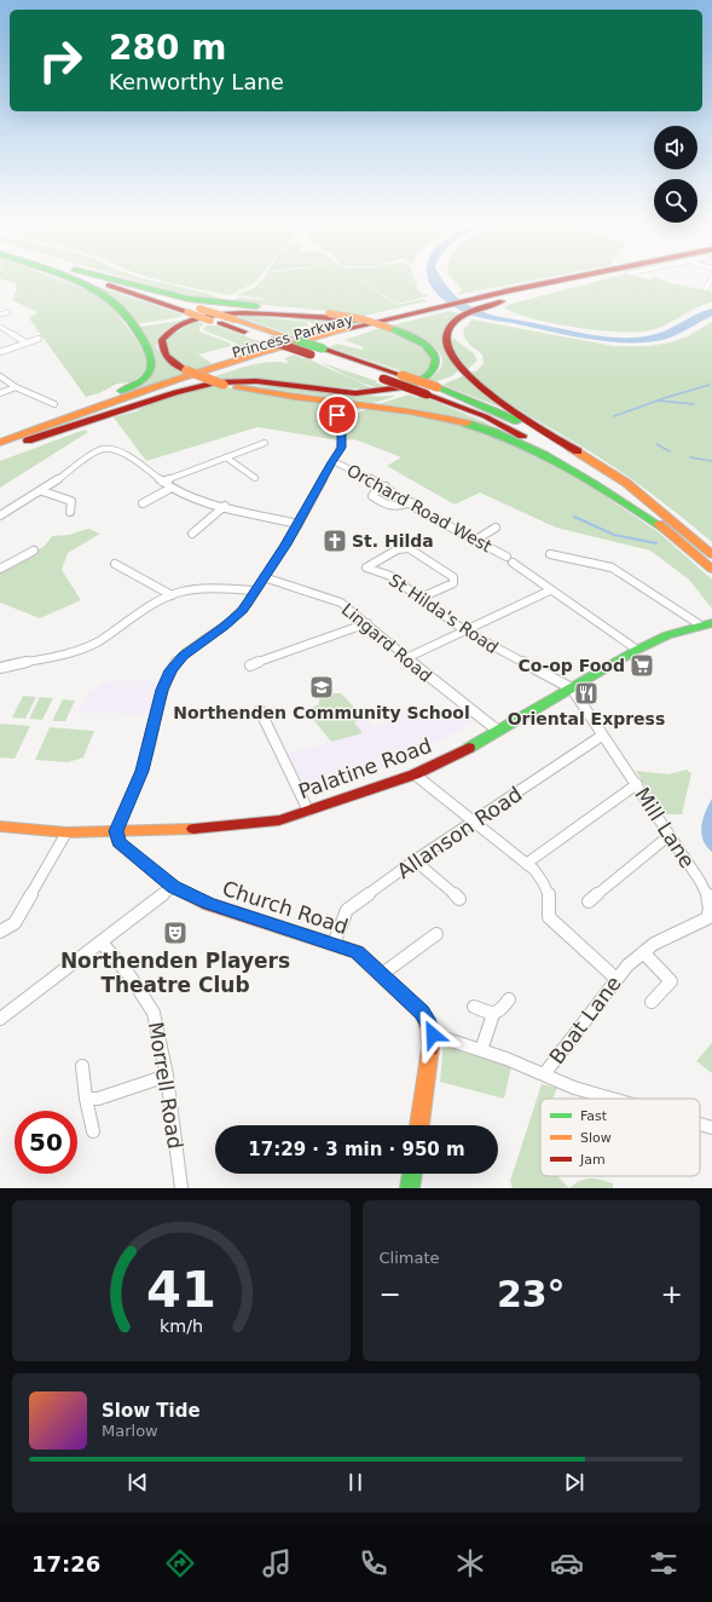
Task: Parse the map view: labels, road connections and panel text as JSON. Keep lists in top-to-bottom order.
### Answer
{
  "streets": {
    "main road": ["Princess Parkway", "Palatine Road", "Church Road"],
    "street": [
      "Orchard Road West",
      "St Hilda's Road",
      "Lingard Road",
      "Mill Lane",
      "Allanson Road",
      "Boat Lane",
      "Morrell Road"
    ]
  },
  "crossings": [
    ["St Hilda's Road", "Palatine Road"],
    ["St Hilda's Road", "Mill Lane"],
    ["Lingard Road", "Palatine Road"],
    ["Palatine Road", "Mill Lane"],
    ["Palatine Road", "Church Road"],
    ["Mill Lane", "Allanson Road"],
    ["Mill Lane", "Boat Lane"],
    ["Allanson Road", "Church Road"]
  ],
  "places": {
    "church": ["St. Hilda"],
    "supermarket": ["Co-op Food"],
    "school or university": ["Northenden Community School"],
    "restaurant": ["Oriental Express"],
    "theatre": ["Northenden Players Theatre Club"]
  },
  "legend": ["Fast", "Slow", "Jam"],
  "page": {
    "turn": ["280 m", "Kenworthy Lane"],
    "limit": "50",
    "trip": "17:29 · 3 min · 950 m",
    "tile": "Climate",
    "heat": ["−", "23°", "+"],
    "song": ["Slow Tide", "Marlow"],
    "tabs": "17:26",
    "gauge": ["41", "km/h"]
  }
}
